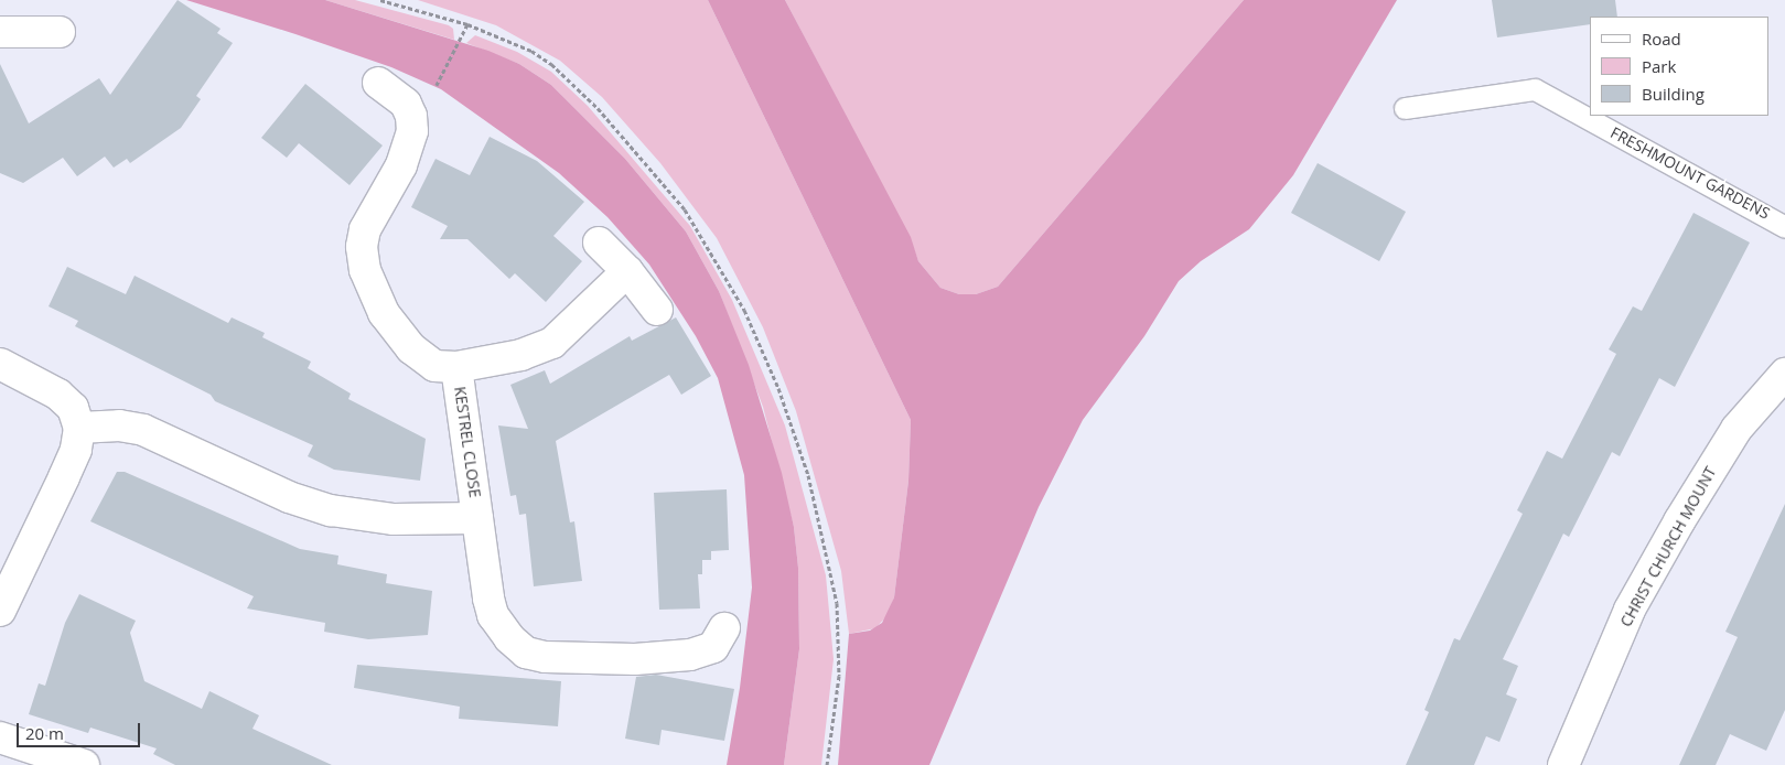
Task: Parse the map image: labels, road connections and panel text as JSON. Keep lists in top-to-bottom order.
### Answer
{
  "streets": {
    "street": ["KESTREL CLOSE", "CHRIST CHURCH MOUNT"],
    "lane": ["FRESHMOUNT GARDENS"]
  },
  "legend": ["Road", "Park", "Building"],
  "scale_bar": "20 m"
}
